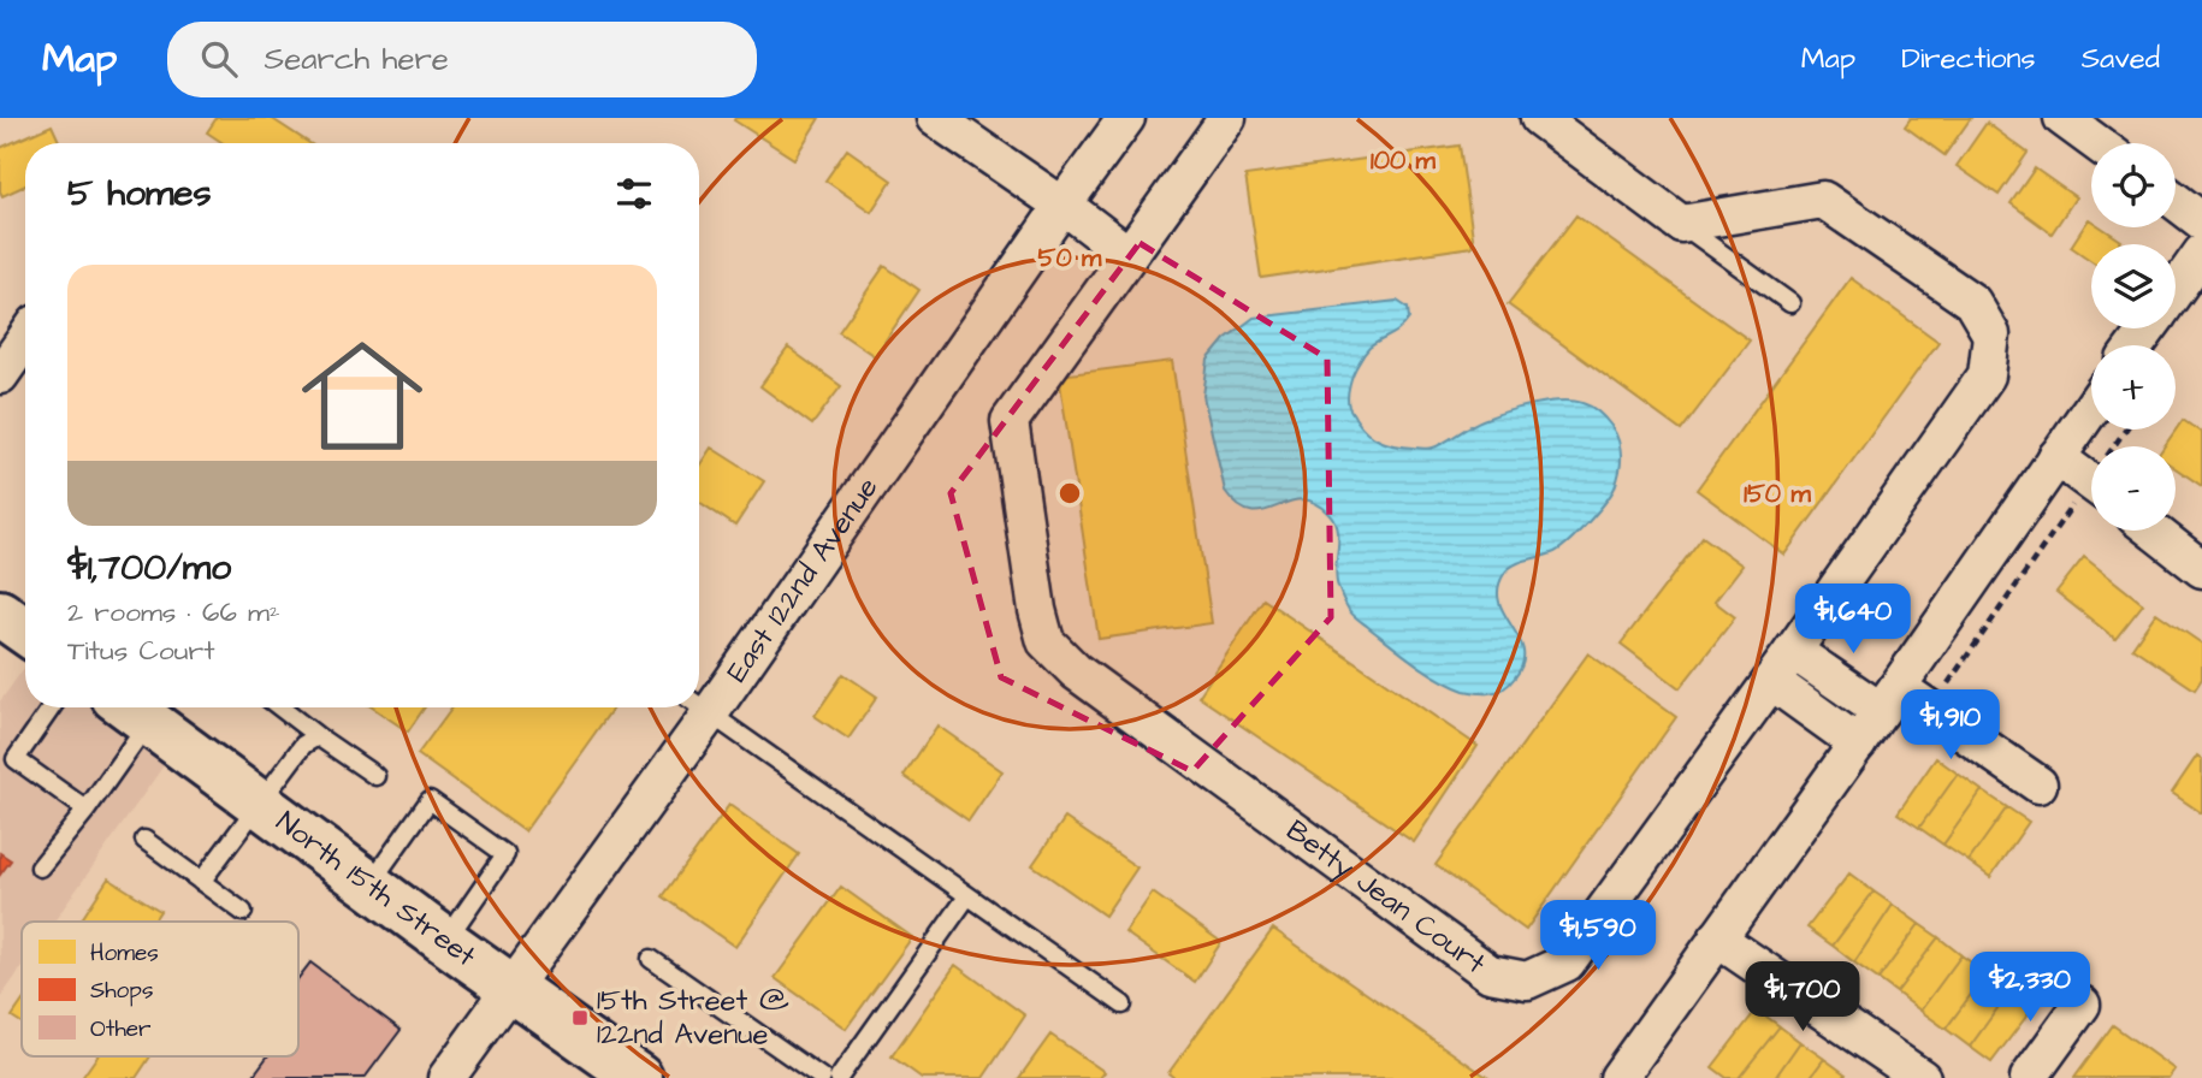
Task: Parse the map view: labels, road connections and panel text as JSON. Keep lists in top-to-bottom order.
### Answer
{
  "streets": {
    "street": ["East 122nd Avenue", "North 15th Street", "Betty Jean Court"]
  },
  "crossings": [
    ["East 122nd Avenue", "North 15th Street"]
  ],
  "places": {
    "transit": ["15th Street @ 122nd Avenue"]
  },
  "legend": ["Homes", "Shops", "Other"],
  "page": {
    "header": "Map",
    "search": "Search here",
    "nav": ["Map", "Directions", "Saved"],
    "map_buttons": ["+", "−"],
    "heading": "5 homes",
    "list": [
      {
        "name": "$1,700/mo",
        "note": "2 rooms · 66 m² · Titus Court"
      }
    ],
    "price": [
      "$1,640",
      "$1,910",
      "$1,590",
      "$2,330",
      "$1,700"
    ]
  },
  "rings": ["100 m", "50 m", "150 m"]
}
